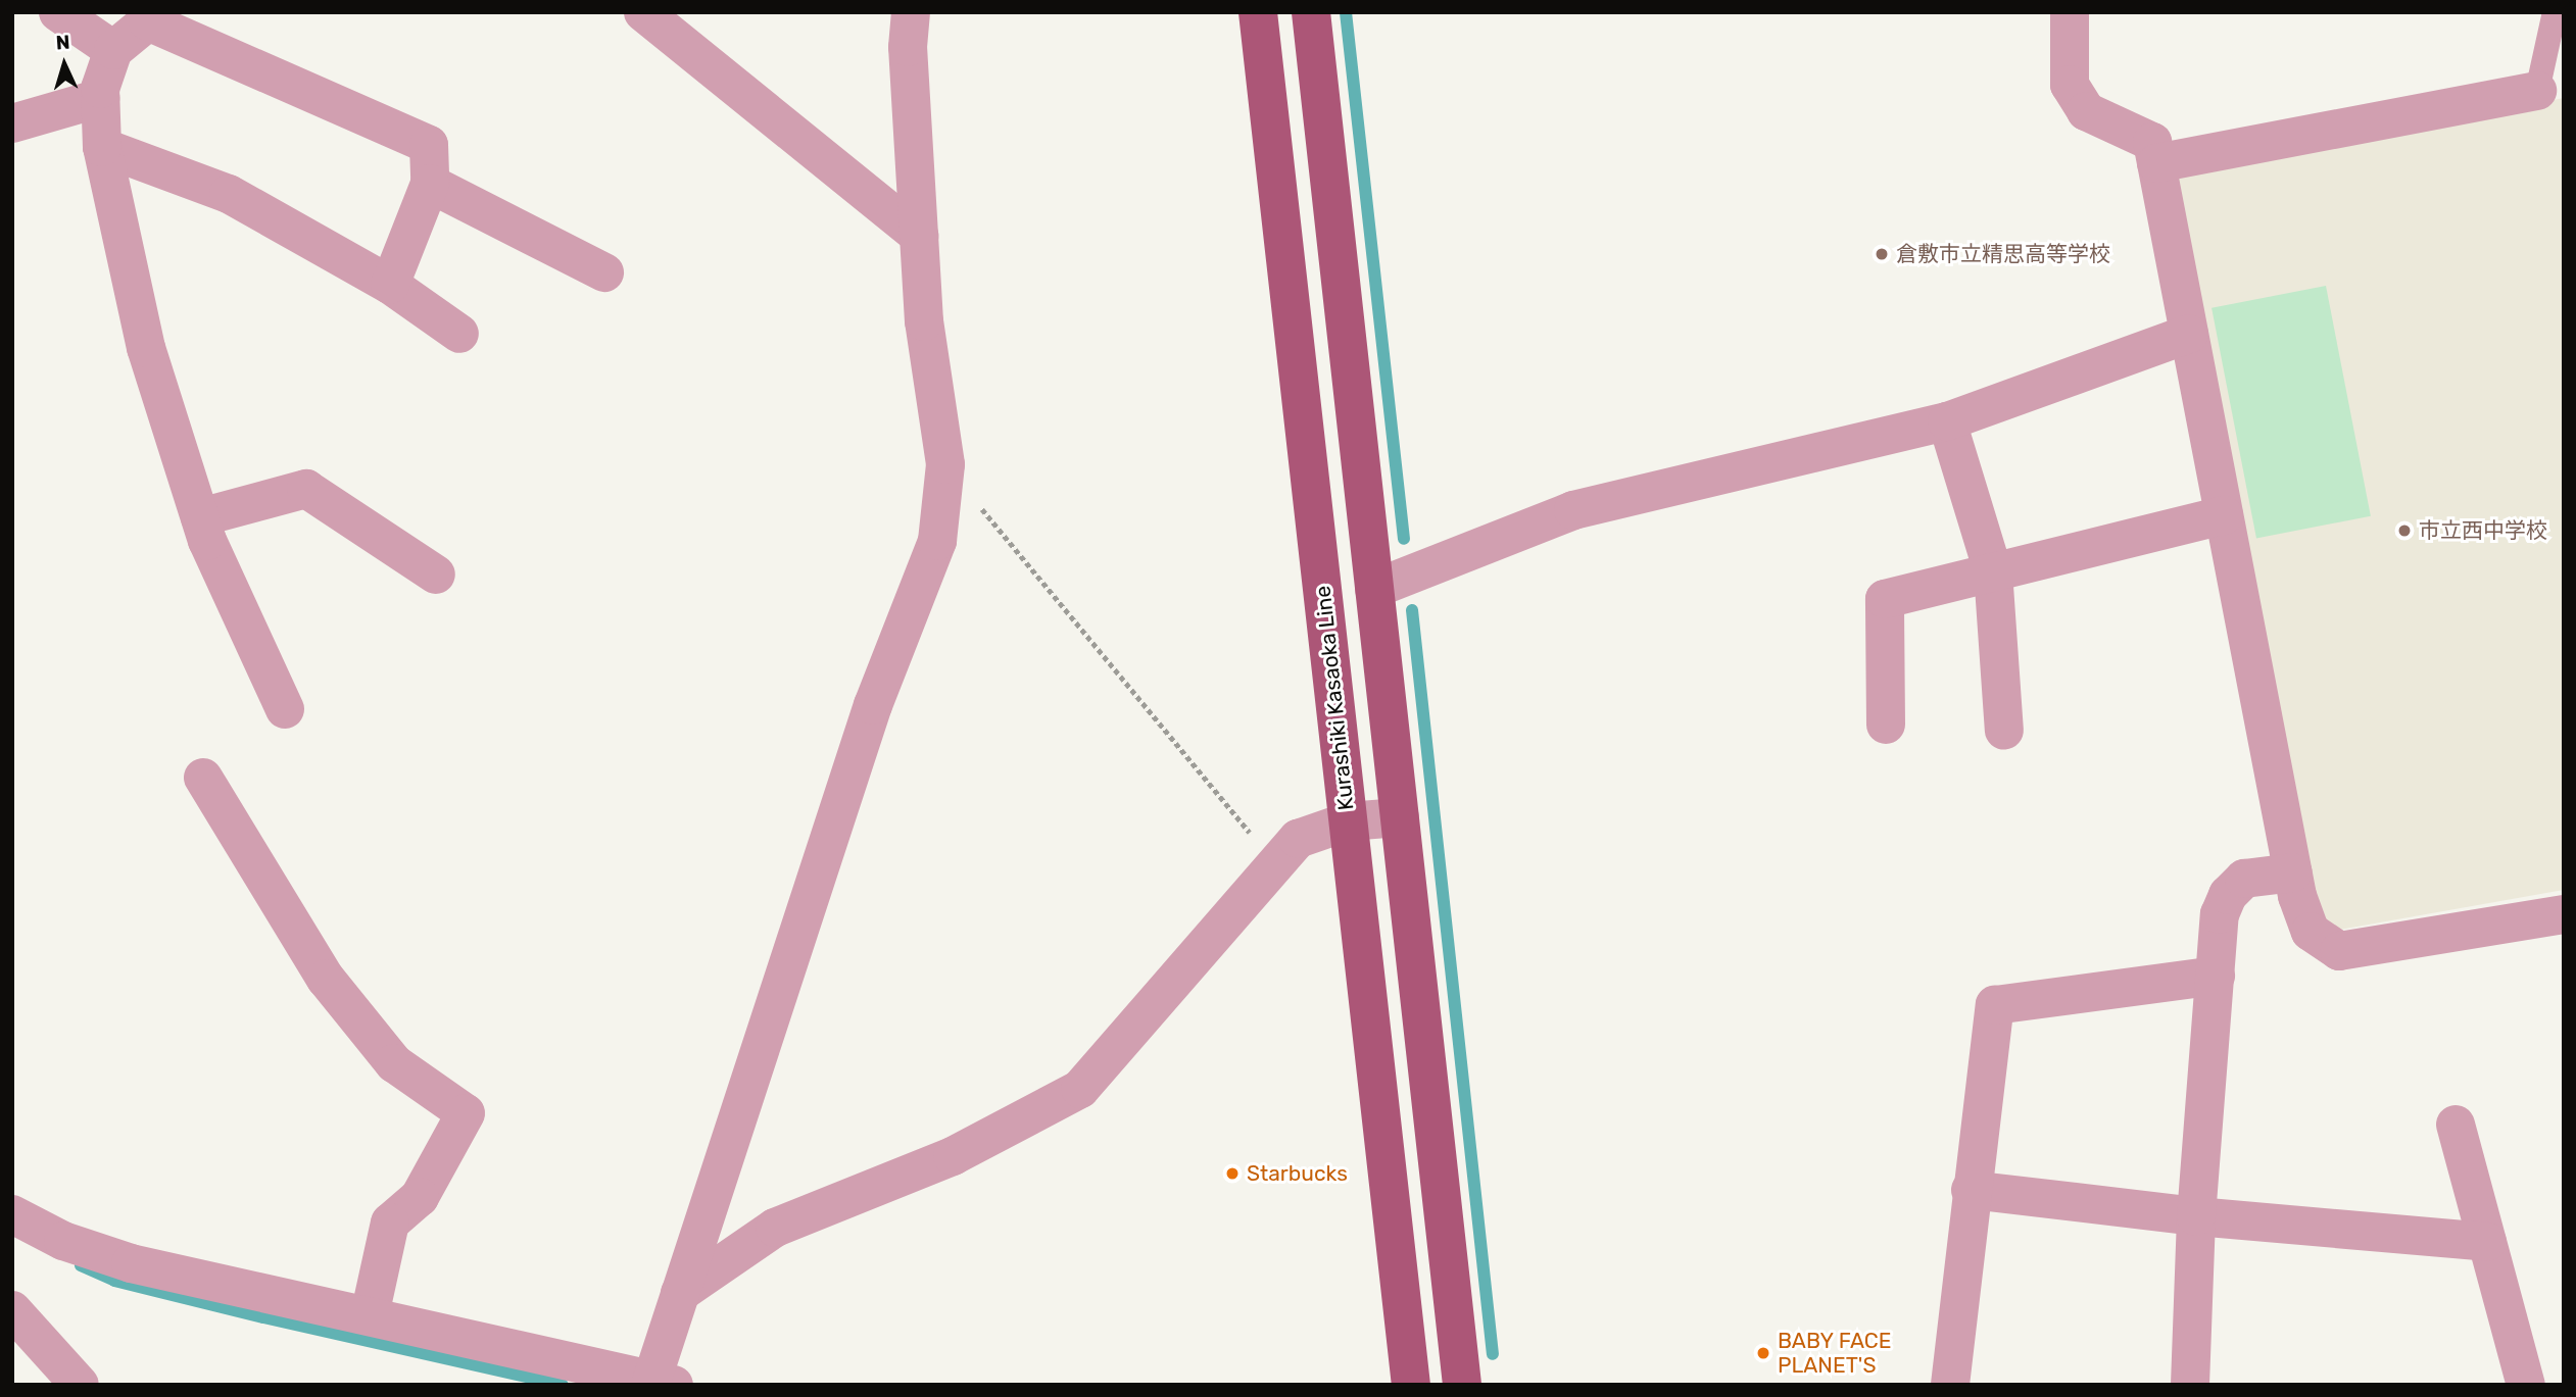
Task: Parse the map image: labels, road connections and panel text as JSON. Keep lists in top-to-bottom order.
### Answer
{
  "streets": {
    "main road": ["Kurashiki Kasaoka Line"]
  },
  "places": [
    "倉敷市立精思高等学校",
    "市立西中学校",
    "Starbucks",
    "BABY FACE PLANET'S"
  ],
  "north": "top"
}
